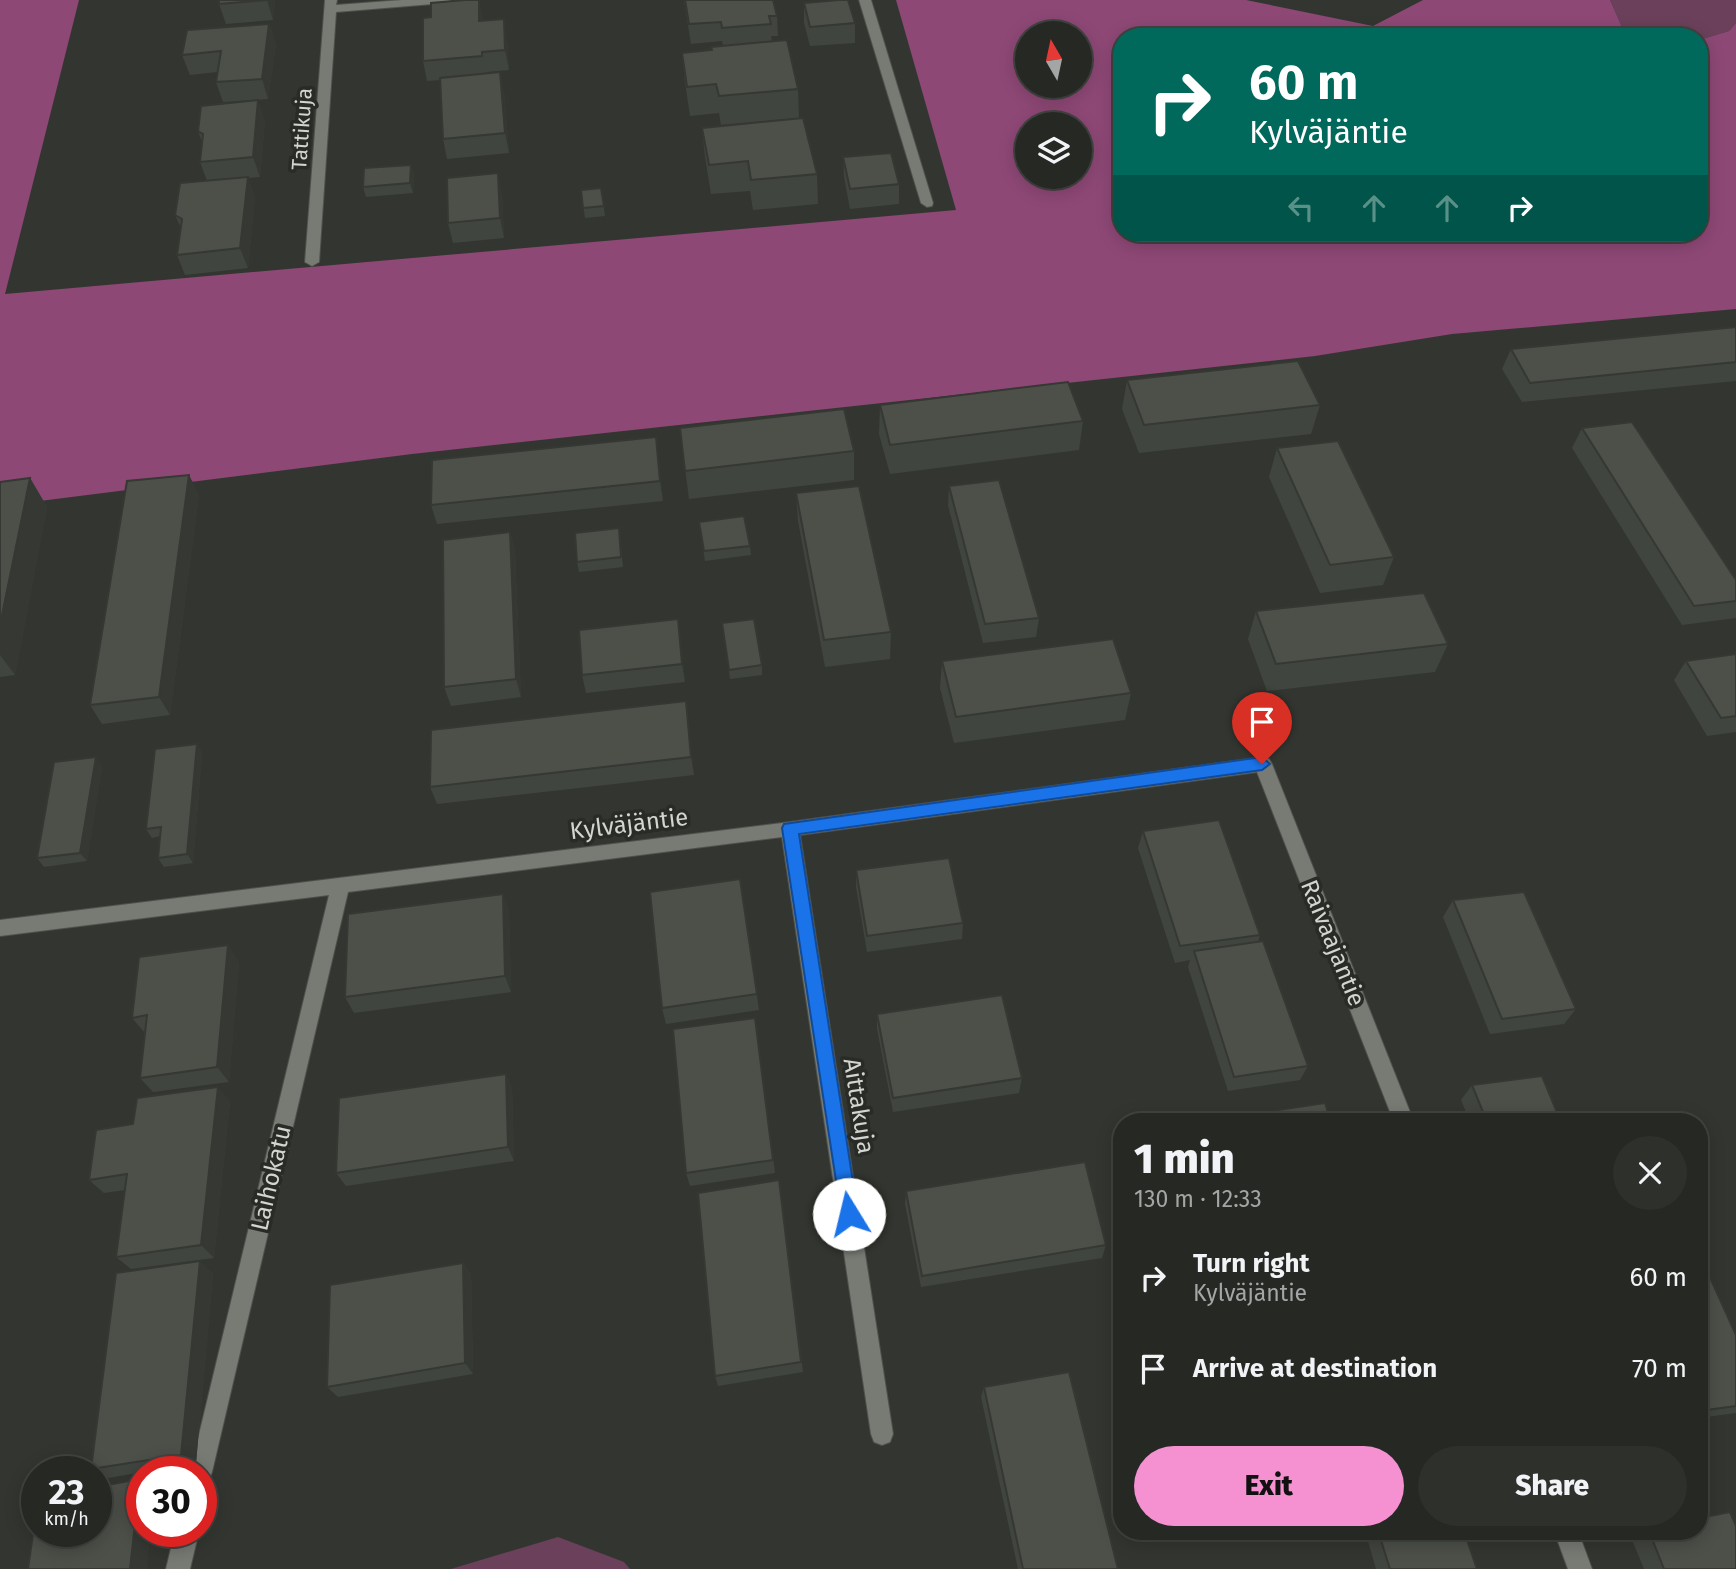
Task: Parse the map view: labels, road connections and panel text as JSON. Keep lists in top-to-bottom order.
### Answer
{
  "streets": {
    "street": [
      "Tattikuja",
      "Kylväjäntie",
      "Raivaajantie",
      "Aittakuja",
      "Laihokatu"
    ]
  },
  "crossings": [
    ["Kylväjäntie", "Raivaajantie"],
    ["Kylväjäntie", "Aittakuja"],
    ["Kylväjäntie", "Laihokatu"]
  ],
  "north": "top",
  "page": {
    "turn": ["60 m", "Kylväjäntie"],
    "heading": ["1 min", "130 m · 12:33"],
    "list": [
      {
        "name": "Turn right",
        "note": "Kylväjäntie",
        "value": "60 m"
      },
      {
        "name": "Arrive at destination",
        "value": "70 m"
      }
    ],
    "buttons": ["Exit", "Share"],
    "speed": "23 km/h",
    "limit": "30"
  }
}
